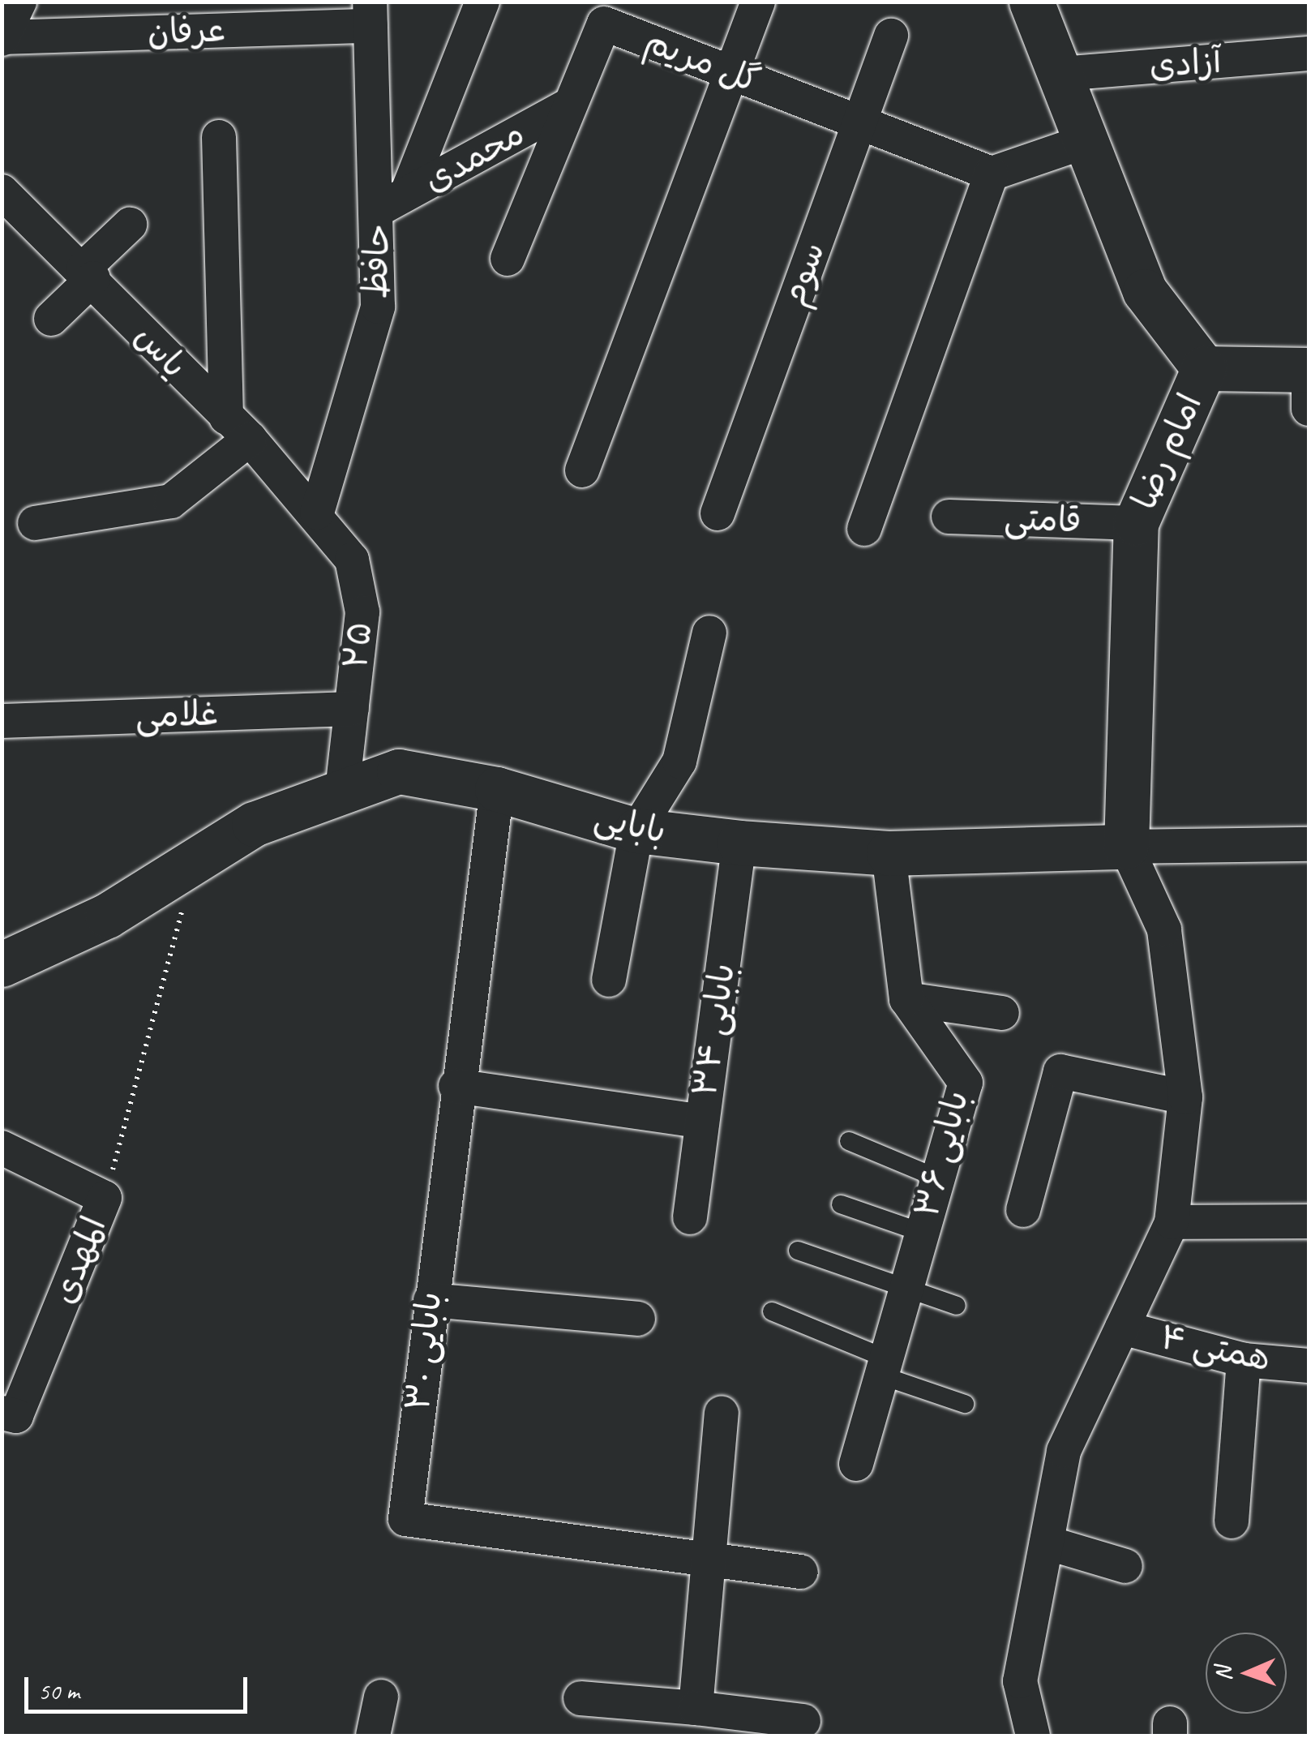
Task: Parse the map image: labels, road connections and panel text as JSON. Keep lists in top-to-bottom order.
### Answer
{
  "streets": {
    "street": [
      "عرفان",
      "گل مریم",
      "آزادی",
      "محمدی",
      "حافظ",
      "سوم",
      "یاس",
      "امام رضا",
      "قامتی",
      "۲۵",
      "غلامی",
      "بابایی",
      "بابایی ۳۴",
      "بابایی ۳۶",
      "المهدی",
      "همتی ۴",
      "بابایی ۳۰"
    ]
  },
  "crossings": [
    ["عرفان", "حافظ"],
    ["گل مریم", "محمدی"],
    ["گل مریم", "سوم"],
    ["آزادی", "امام رضا"],
    ["محمدی", "حافظ"],
    ["حافظ", "یاس"],
    ["حافظ", "۲۵"],
    ["یاس", "۲۵"],
    ["امام رضا", "قامتی"],
    ["امام رضا", "بابایی"],
    ["۲۵", "غلامی"],
    ["۲۵", "بابایی"],
    ["بابایی", "بابایی ۳۴"],
    ["بابایی", "بابایی ۳۶"],
    ["بابایی", "بابایی ۳۰"]
  ],
  "scale_bar": "50 m",
  "north": "left"
}
